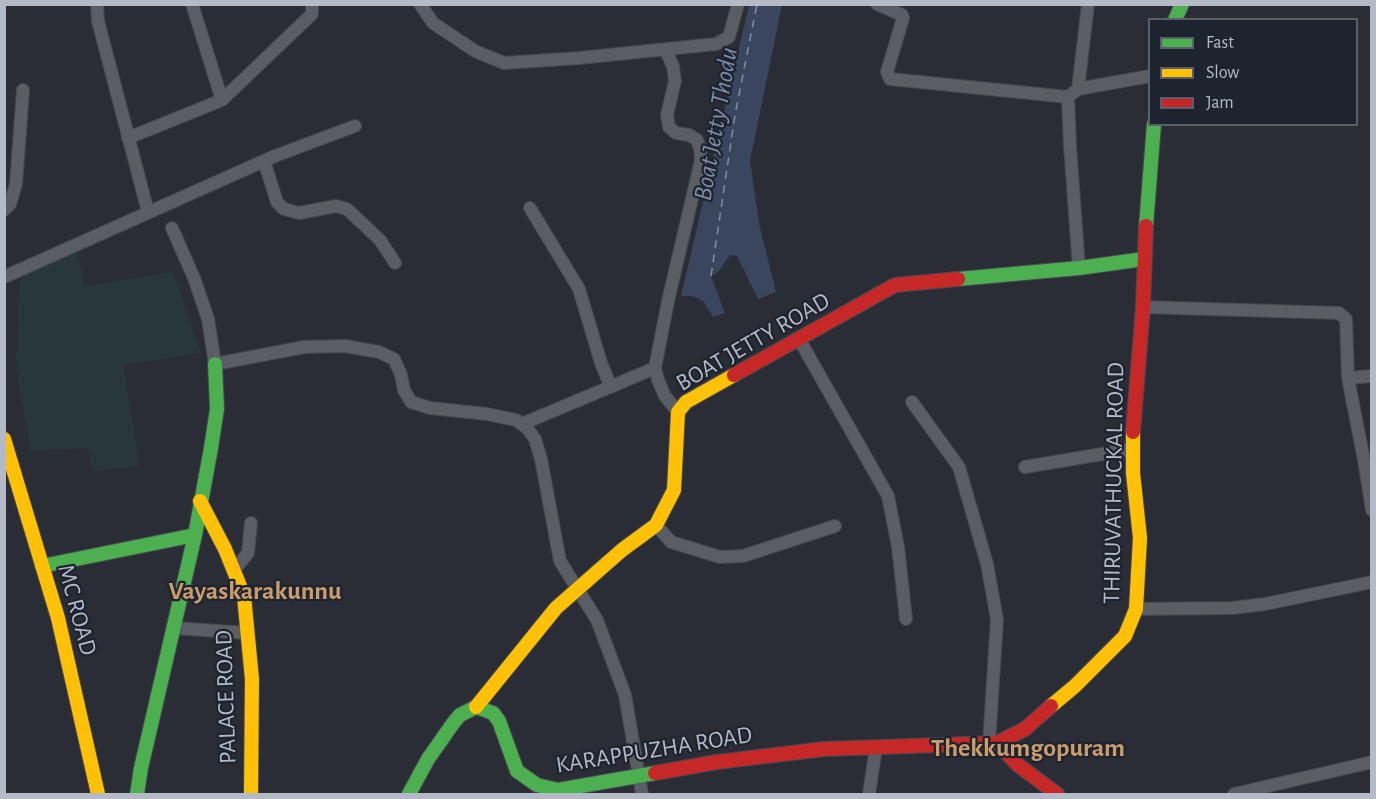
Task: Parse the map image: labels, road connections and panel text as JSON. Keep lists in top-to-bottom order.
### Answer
{
  "streets": {
    "main road": [
      "BOAT JETTY ROAD",
      "THIRUVATHUCKAL ROAD",
      "MC ROAD",
      "PALACE ROAD",
      "KARAPPUZHA ROAD"
    ]
  },
  "crossings": [
    ["BOAT JETTY ROAD", "THIRUVATHUCKAL ROAD"],
    ["BOAT JETTY ROAD", "KARAPPUZHA ROAD"],
    ["THIRUVATHUCKAL ROAD", "KARAPPUZHA ROAD"]
  ],
  "districts": ["Vayaskarakunnu", "Thekkumgopuram"],
  "water": ["Boat Jetty Thodu"],
  "legend": ["Fast", "Slow", "Jam"]
}
